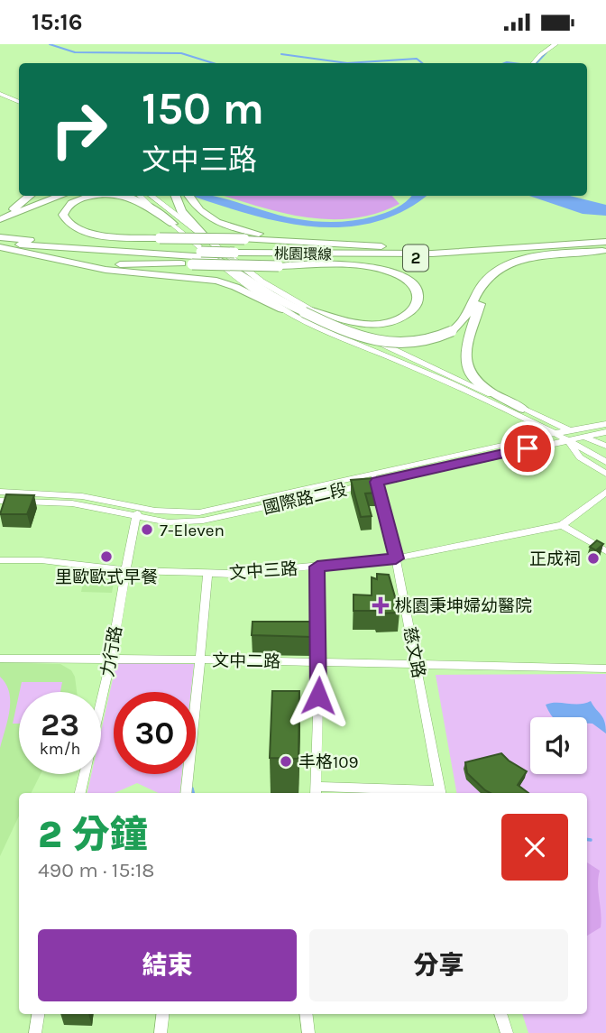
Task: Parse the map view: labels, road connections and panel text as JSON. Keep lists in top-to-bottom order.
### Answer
{
  "streets": {
    "highway": ["桃園環線", "2"],
    "street": [
      "國際路二段",
      "文中三路",
      "力行路",
      "慈文路",
      "文中二路"
    ]
  },
  "crossings": [
    ["國際路二段", "力行路"],
    ["國際路二段", "慈文路"],
    ["文中三路", "力行路"],
    ["文中三路", "慈文路"],
    ["力行路", "文中二路"],
    ["慈文路", "文中二路"]
  ],
  "places": {
    "other": [
      "7-Eleven",
      "里歐歐式早餐",
      "正成祠",
      "丰格109"
    ],
    "health": ["桃園秉坤婦幼醫院"]
  },
  "page": {
    "status": "15:16",
    "turn": ["150 m", "文中三路"],
    "speed": "23 km/h",
    "limit": "30",
    "heading": ["2 分鐘", "490 m · 15:18"],
    "buttons": ["結束", "分享"]
  }
}
